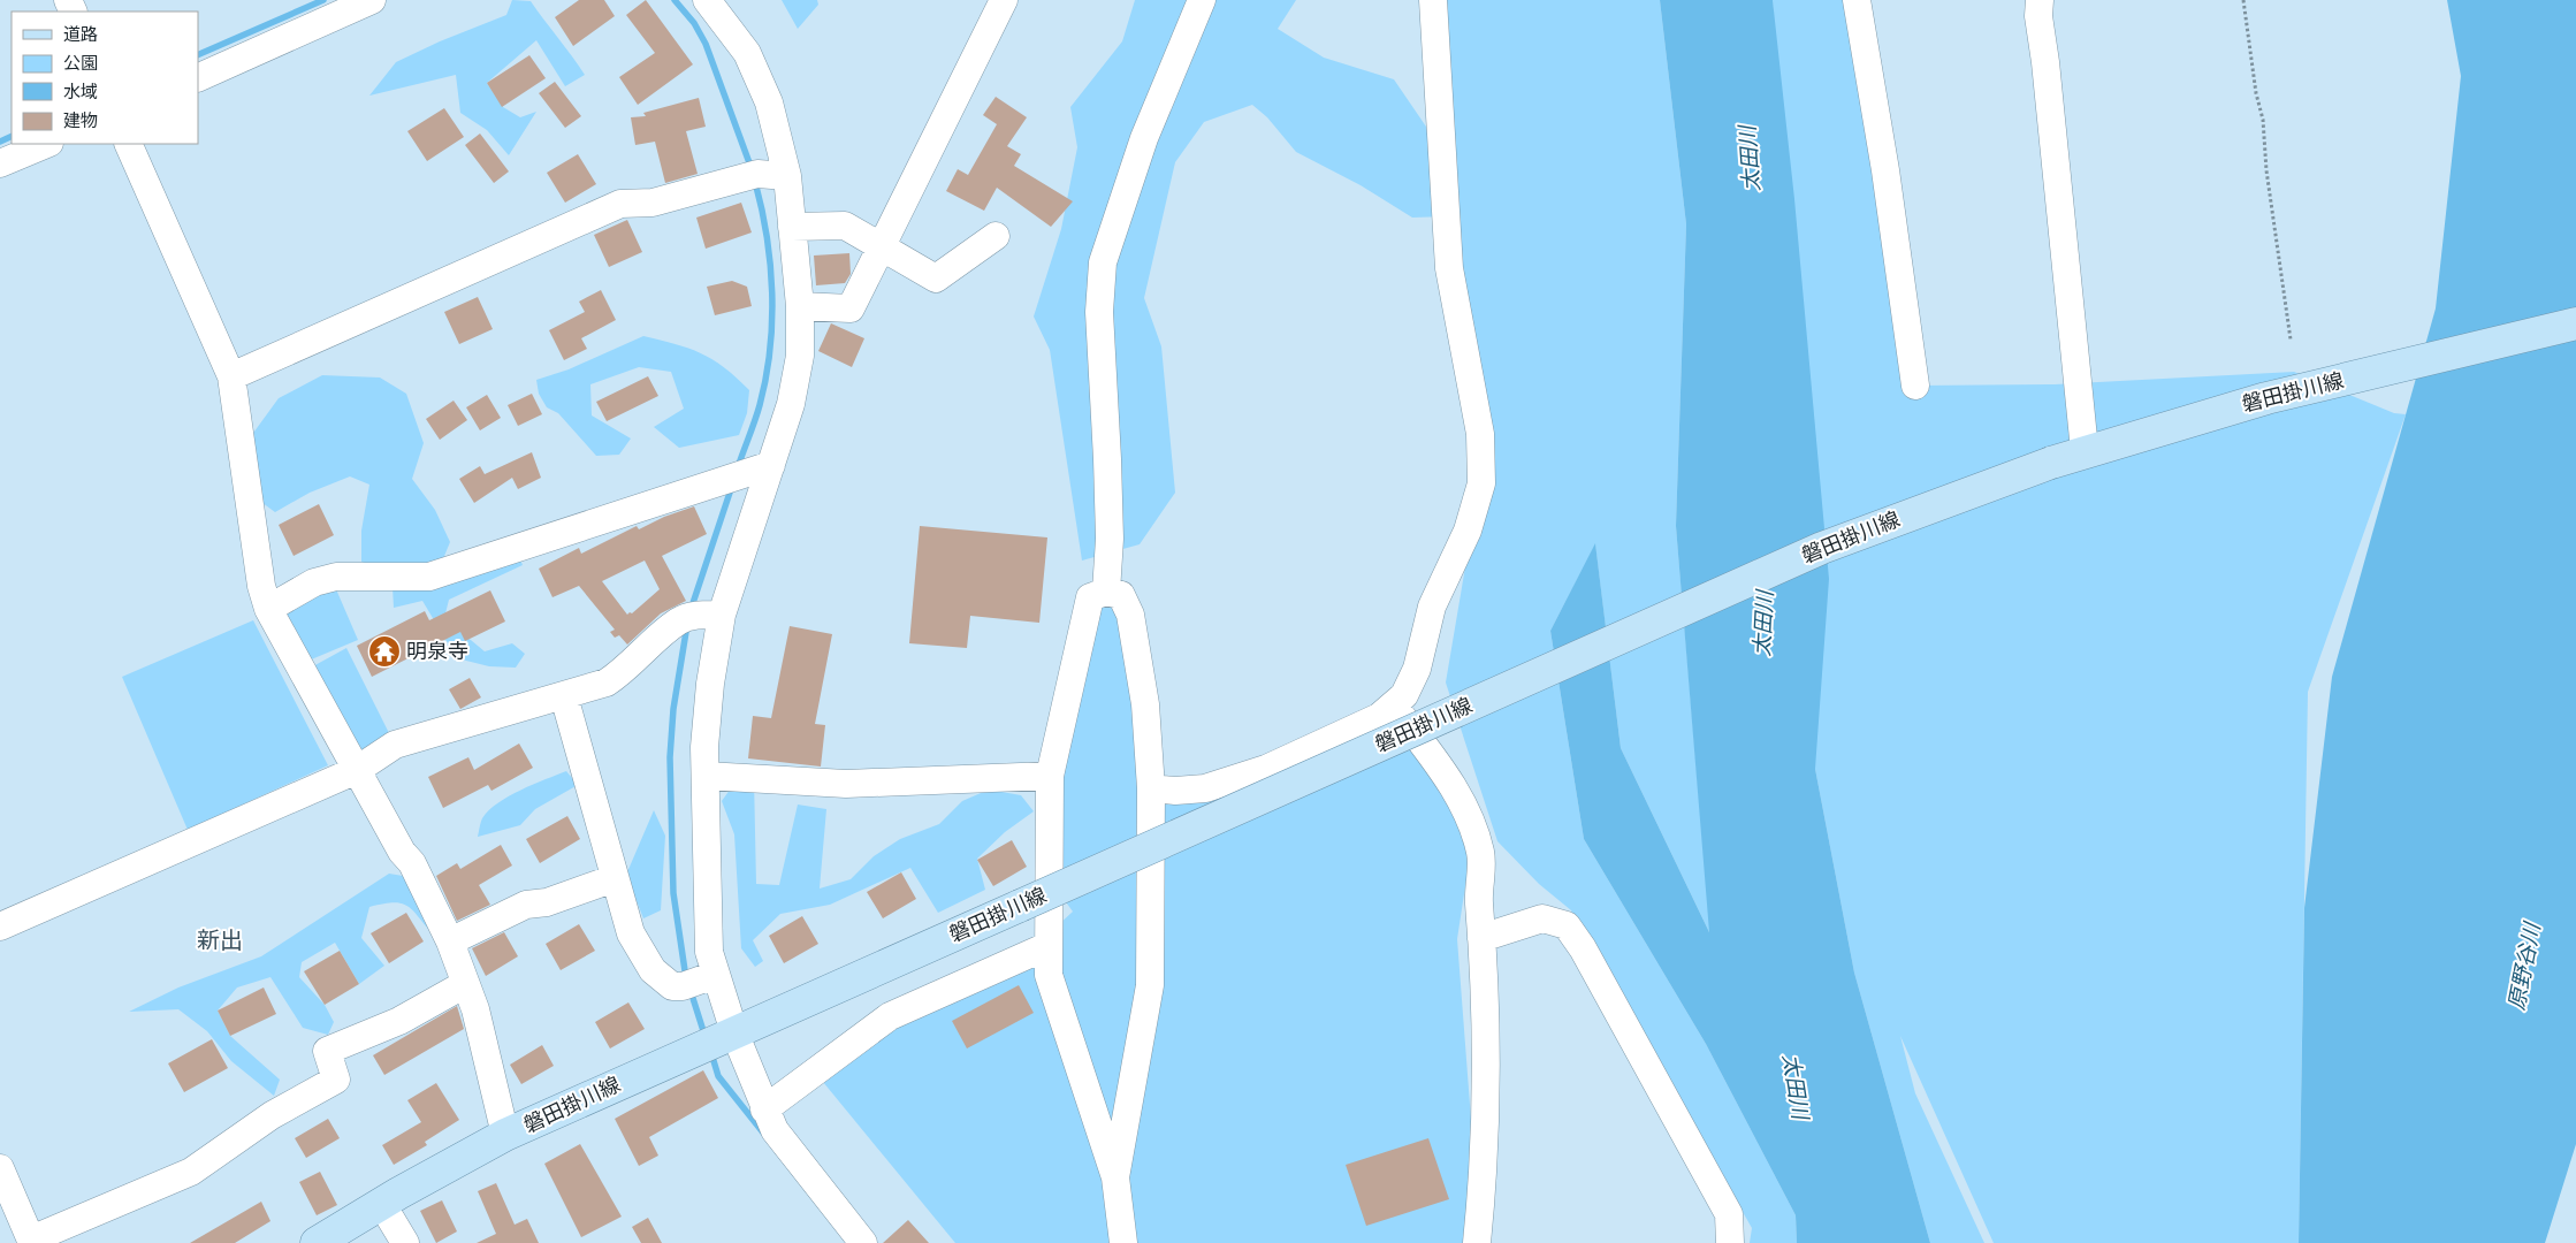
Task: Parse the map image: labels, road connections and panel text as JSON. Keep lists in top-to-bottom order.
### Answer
{
  "streets": {
    "main road": ["磐田掛川線"]
  },
  "districts": ["新出"],
  "water": ["太田川", "原野谷川"],
  "places": {
    "temple": ["明泉寺"]
  },
  "legend": [
    "道路",
    "公園",
    "水域",
    "建物"
  ]
}
